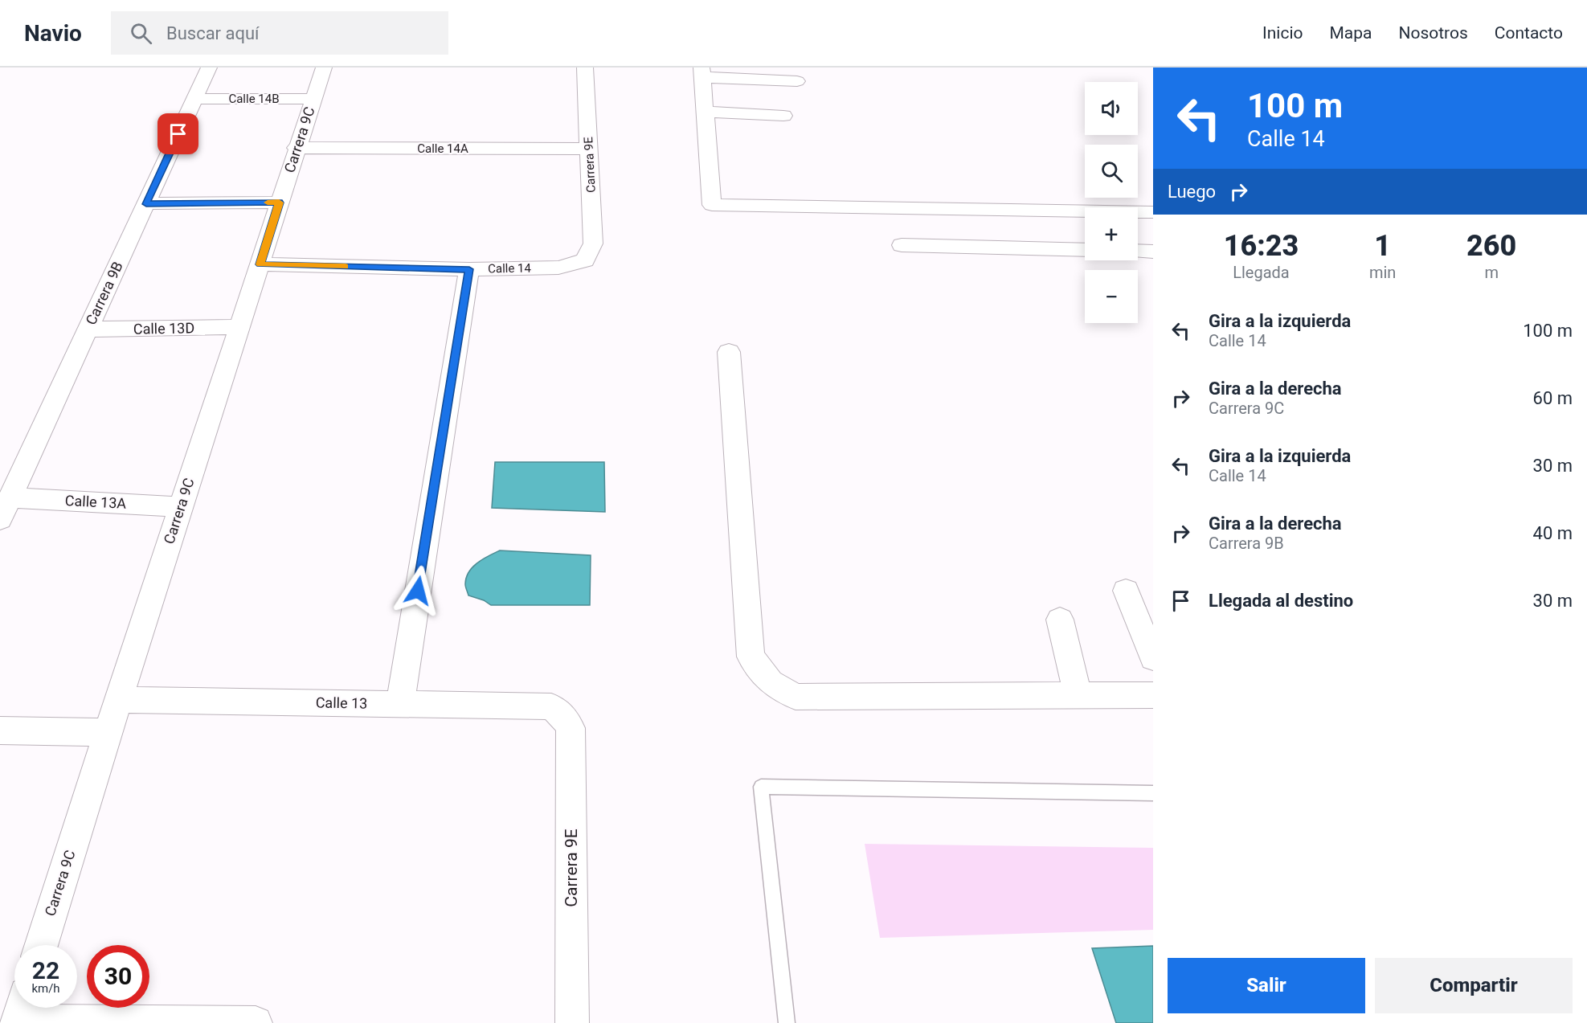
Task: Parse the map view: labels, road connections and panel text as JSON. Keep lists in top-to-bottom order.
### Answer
{
  "streets": {
    "street": [
      "Calle 14B",
      "Carrera 9C",
      "Calle 14A",
      "Carrera 9E",
      "Calle 14",
      "Carrera 9B",
      "Calle 13D",
      "Calle 13A",
      "Calle 13"
    ]
  },
  "crossings": [
    ["Calle 14B", "Carrera 9C"],
    ["Calle 14B", "Carrera 9B"],
    ["Carrera 9C", "Calle 14A"],
    ["Carrera 9C", "Calle 14"],
    ["Carrera 9C", "Calle 13D"],
    ["Carrera 9C", "Calle 13A"],
    ["Carrera 9C", "Calle 13"],
    ["Calle 14A", "Carrera 9E"],
    ["Carrera 9E", "Calle 14"],
    ["Carrera 9E", "Calle 13"],
    ["Carrera 9B", "Calle 13D"],
    ["Carrera 9B", "Calle 13A"]
  ],
  "page": {
    "header": "Navio",
    "search": "Buscar aquí",
    "nav": [
      "Inicio",
      "Mapa",
      "Nosotros",
      "Contacto"
    ],
    "turn": ["100 m", "Calle 14"],
    "map_buttons": ["+", "−"],
    "then": "Luego",
    "eta": [
      "16:23",
      "Llegada",
      "1",
      "min",
      "260",
      "m"
    ],
    "list": [
      {
        "name": "Gira a la izquierda",
        "note": "Calle 14",
        "value": "100 m"
      },
      {
        "name": "Gira a la derecha",
        "note": "Carrera 9C",
        "value": "60 m"
      },
      {
        "name": "Gira a la izquierda",
        "note": "Calle 14",
        "value": "30 m"
      },
      {
        "name": "Gira a la derecha",
        "note": "Carrera 9B",
        "value": "40 m"
      },
      {
        "name": "Llegada al destino",
        "value": "30 m"
      }
    ],
    "speed": "22 km/h",
    "limit": "30",
    "buttons": ["Salir", "Compartir"]
  }
}
